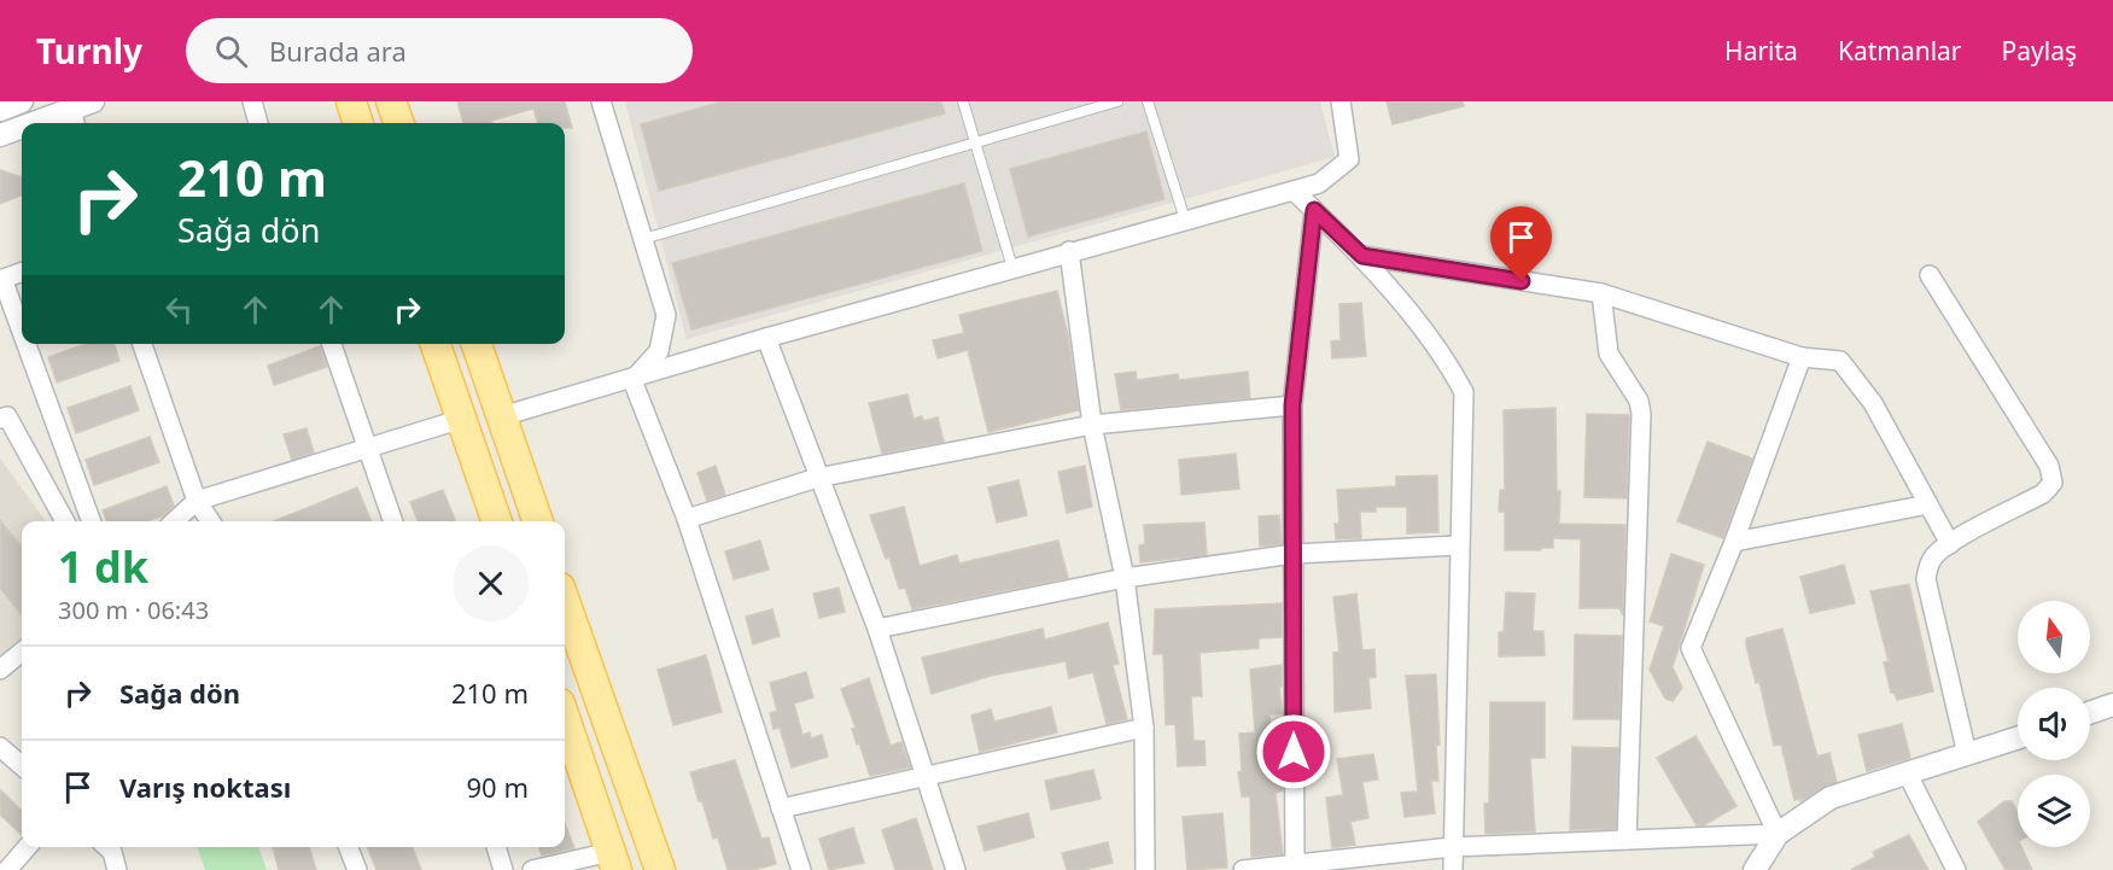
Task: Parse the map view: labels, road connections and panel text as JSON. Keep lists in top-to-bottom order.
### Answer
{
  "north": "top",
  "page": {
    "header": "Turnly",
    "search": "Burada ara",
    "nav": ["Harita", "Katmanlar", "Paylaş"],
    "turn": ["210 m", "Sağa dön"],
    "heading": ["1 dk", "300 m · 06:43"],
    "list": [
      {
        "name": "Sağa dön",
        "value": "210 m"
      },
      {
        "name": "Varış noktası",
        "value": "90 m"
      }
    ]
  }
}
